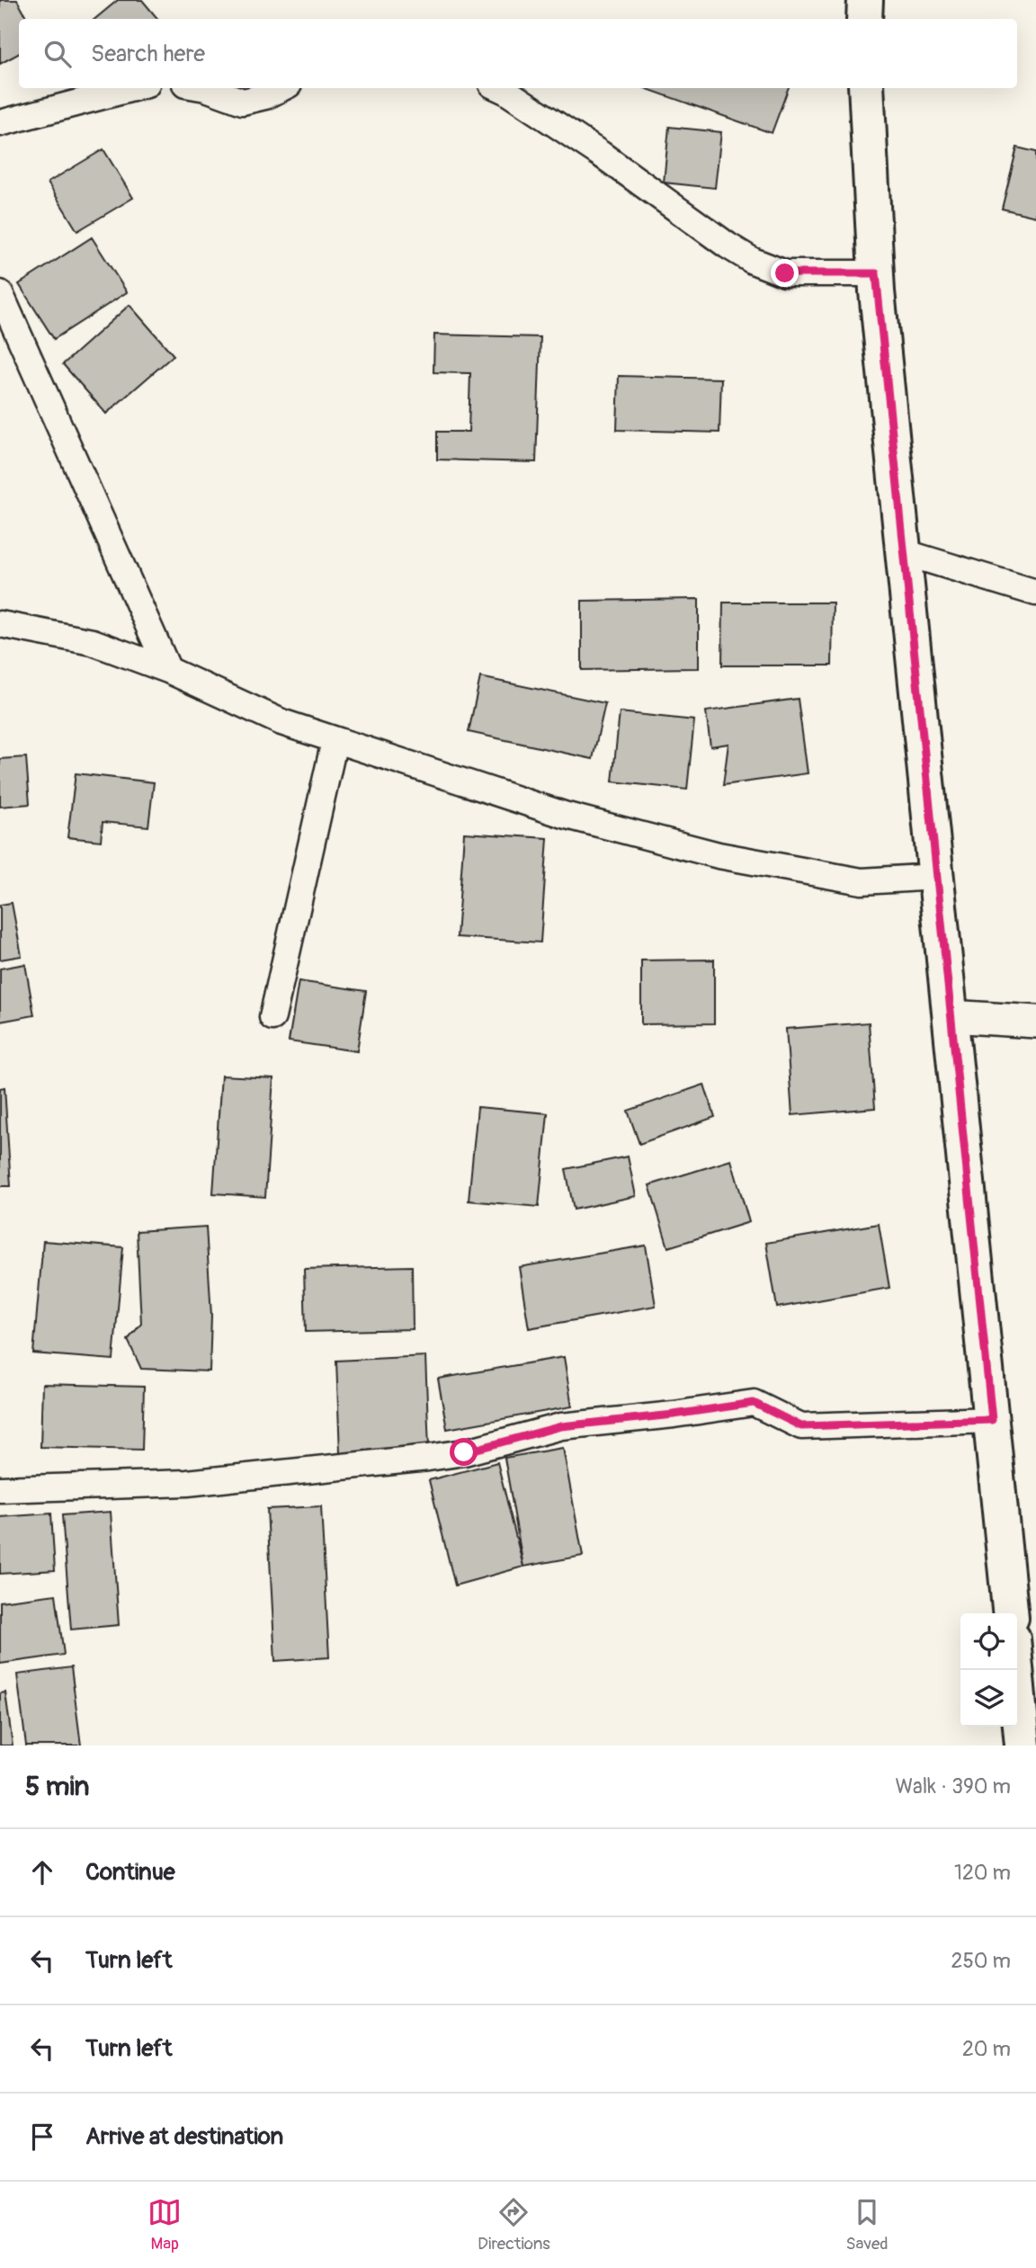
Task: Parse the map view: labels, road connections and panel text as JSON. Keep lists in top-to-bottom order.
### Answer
{
  "page": {
    "search": "Search here",
    "heading": ["5 min", "Walk · 390 m"],
    "list": [
      ["Continue", "120 m"],
      ["Turn left", "250 m"],
      ["Turn left", "20 m"],
      "Arrive at destination"
    ],
    "nav": ["Map", "Directions", "Saved"]
  }
}
